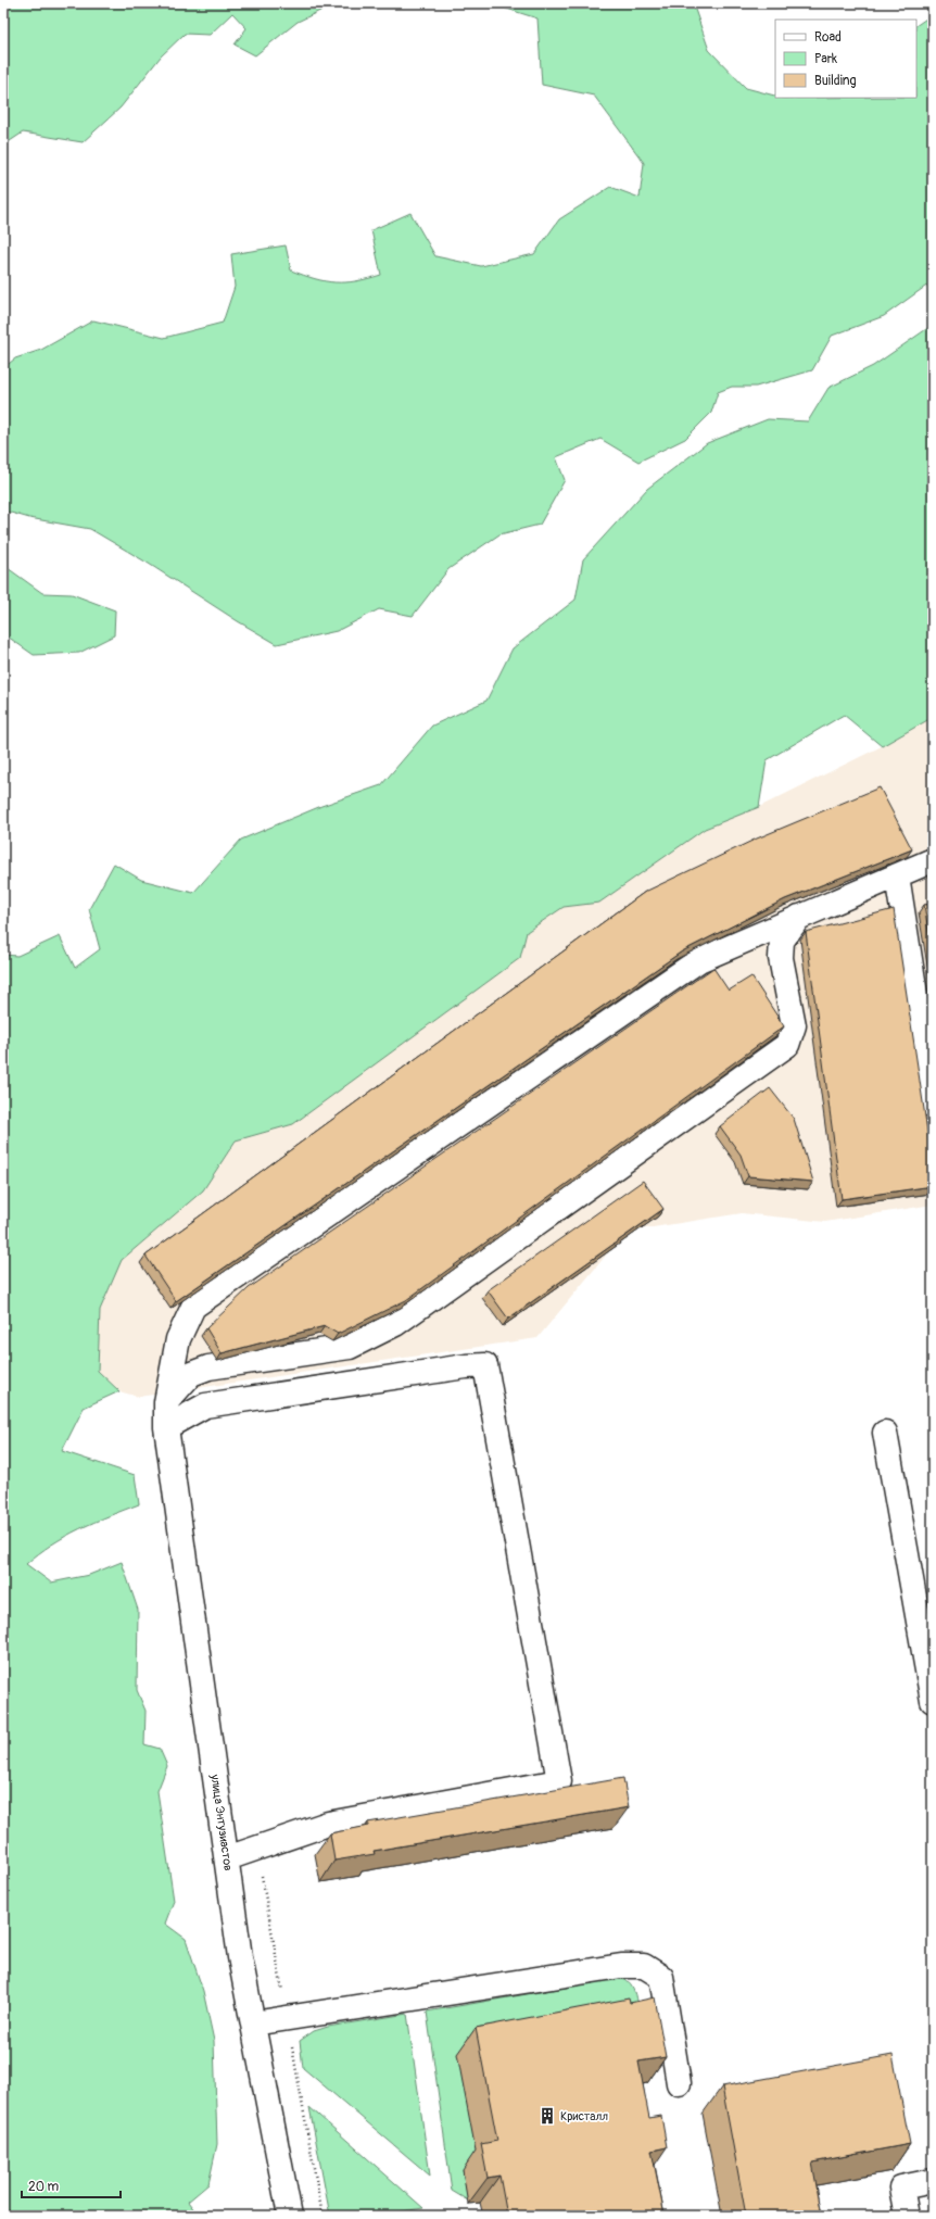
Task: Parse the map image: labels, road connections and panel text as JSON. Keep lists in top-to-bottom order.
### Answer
{
  "streets": {
    "lane": ["улица Энтузиастов"]
  },
  "places": {
    "building": ["Кристалл"]
  },
  "legend": ["Road", "Park", "Building"],
  "scale_bar": "20 m"
}
